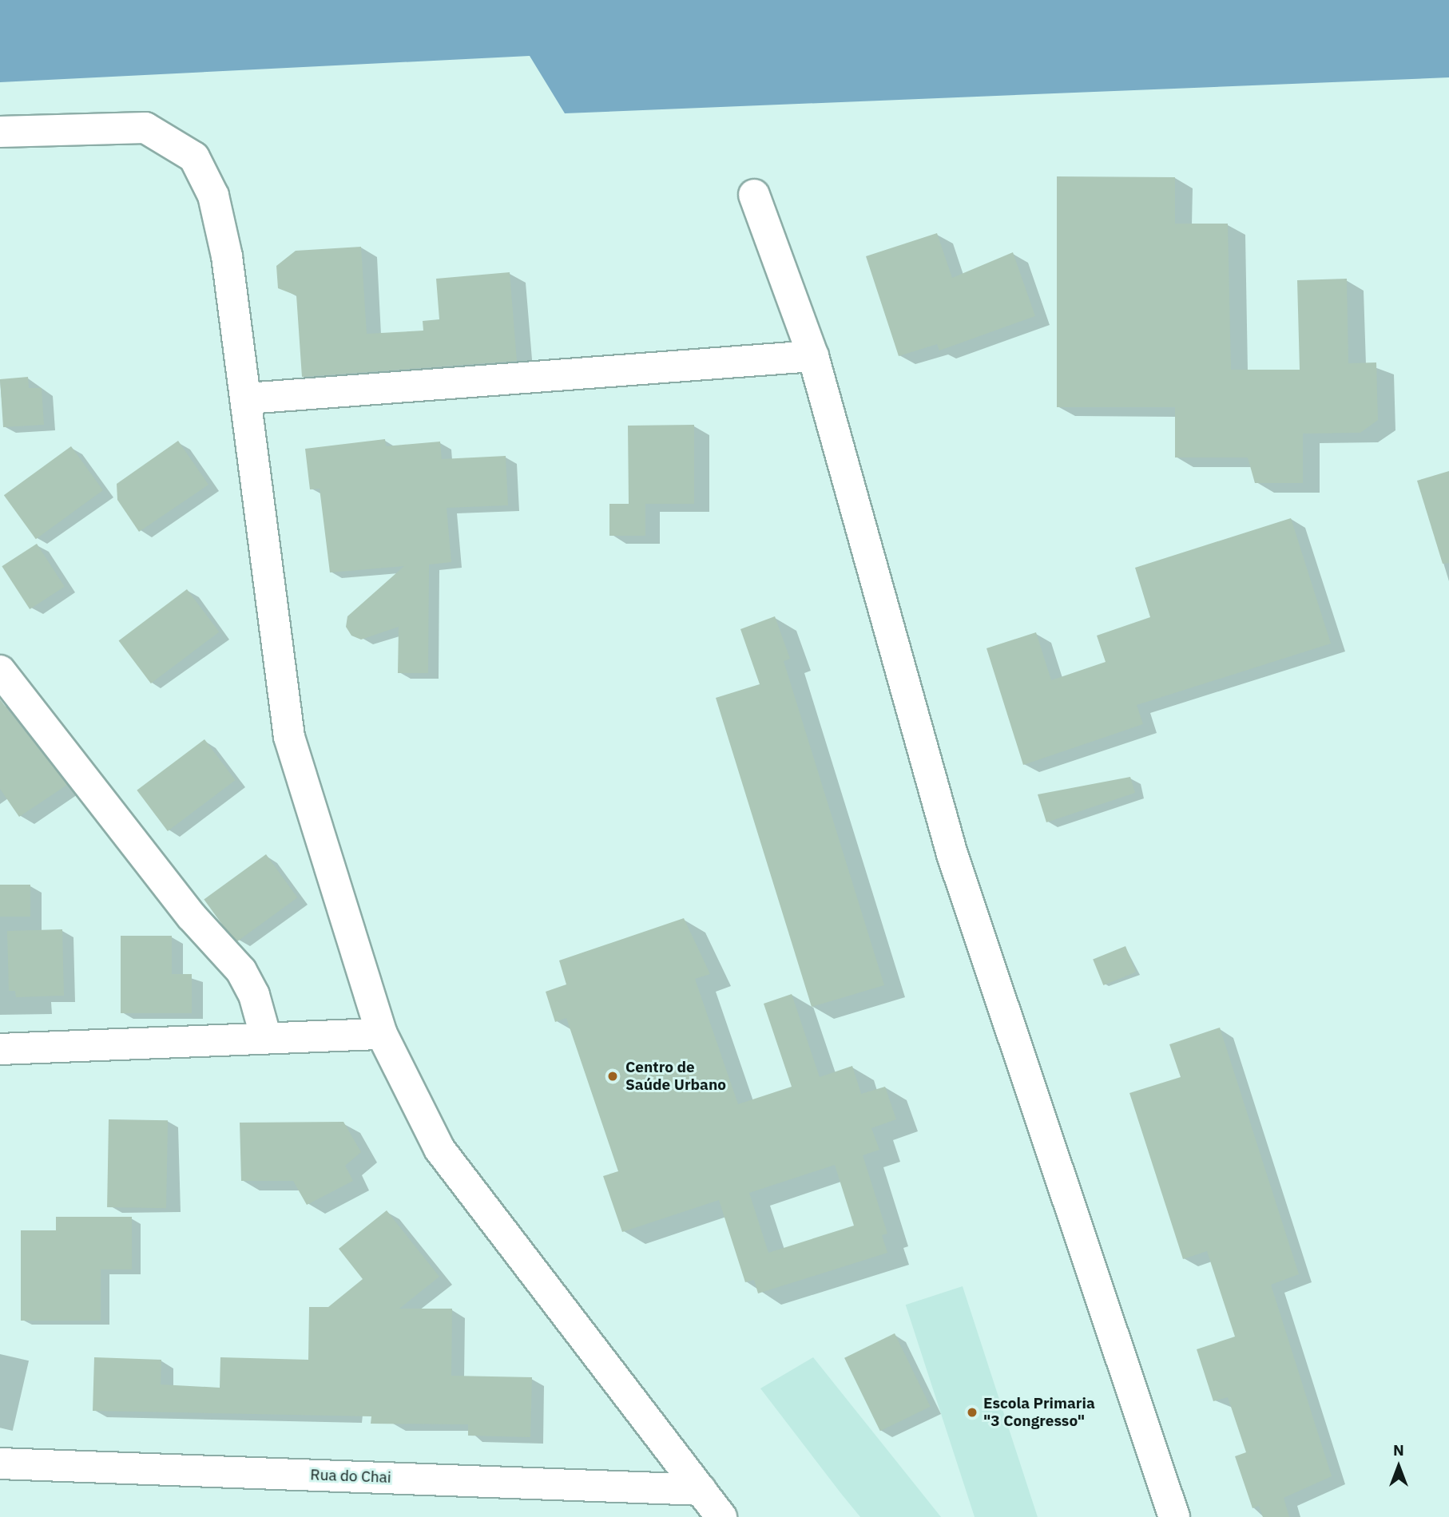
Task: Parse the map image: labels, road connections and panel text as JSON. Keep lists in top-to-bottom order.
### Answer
{
  "streets": {
    "street": ["Rua do Chai"]
  },
  "places": ["Centro de Saúde Urbano", "Escola Primaria \"3 Congresso\""],
  "north": "top"
}
